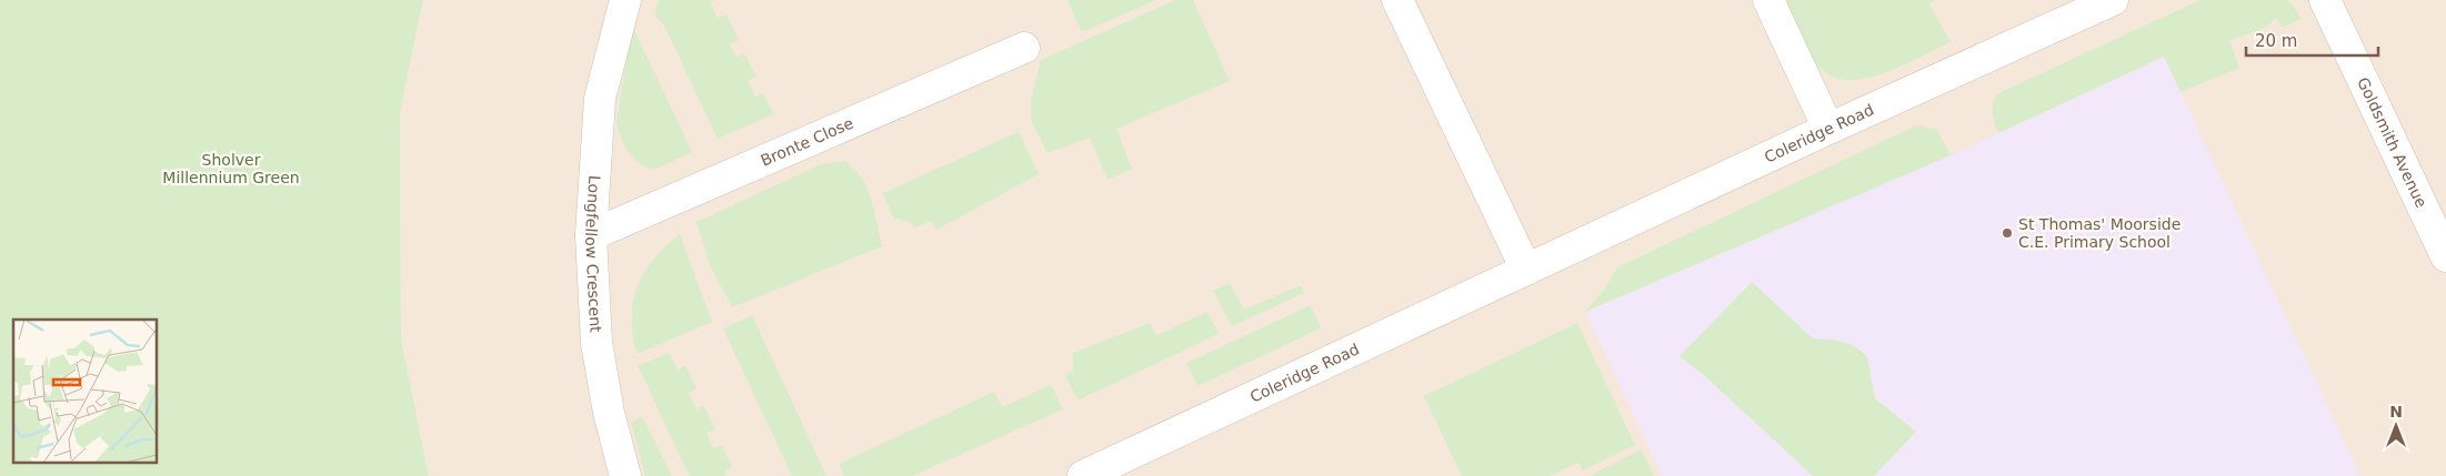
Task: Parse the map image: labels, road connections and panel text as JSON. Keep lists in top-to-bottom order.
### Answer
{
  "streets": {
    "street": [
      "Coleridge Road",
      "Bronte Close",
      "Goldsmith Avenue",
      "Longfellow Crescent"
    ]
  },
  "crossings": [
    ["Bronte Close", "Longfellow Crescent"]
  ],
  "parks": ["Sholver Millennium Green"],
  "places": ["St Thomas' Moorside C.E. Primary School"],
  "scale_bar": "20 m",
  "north": "top"
}
